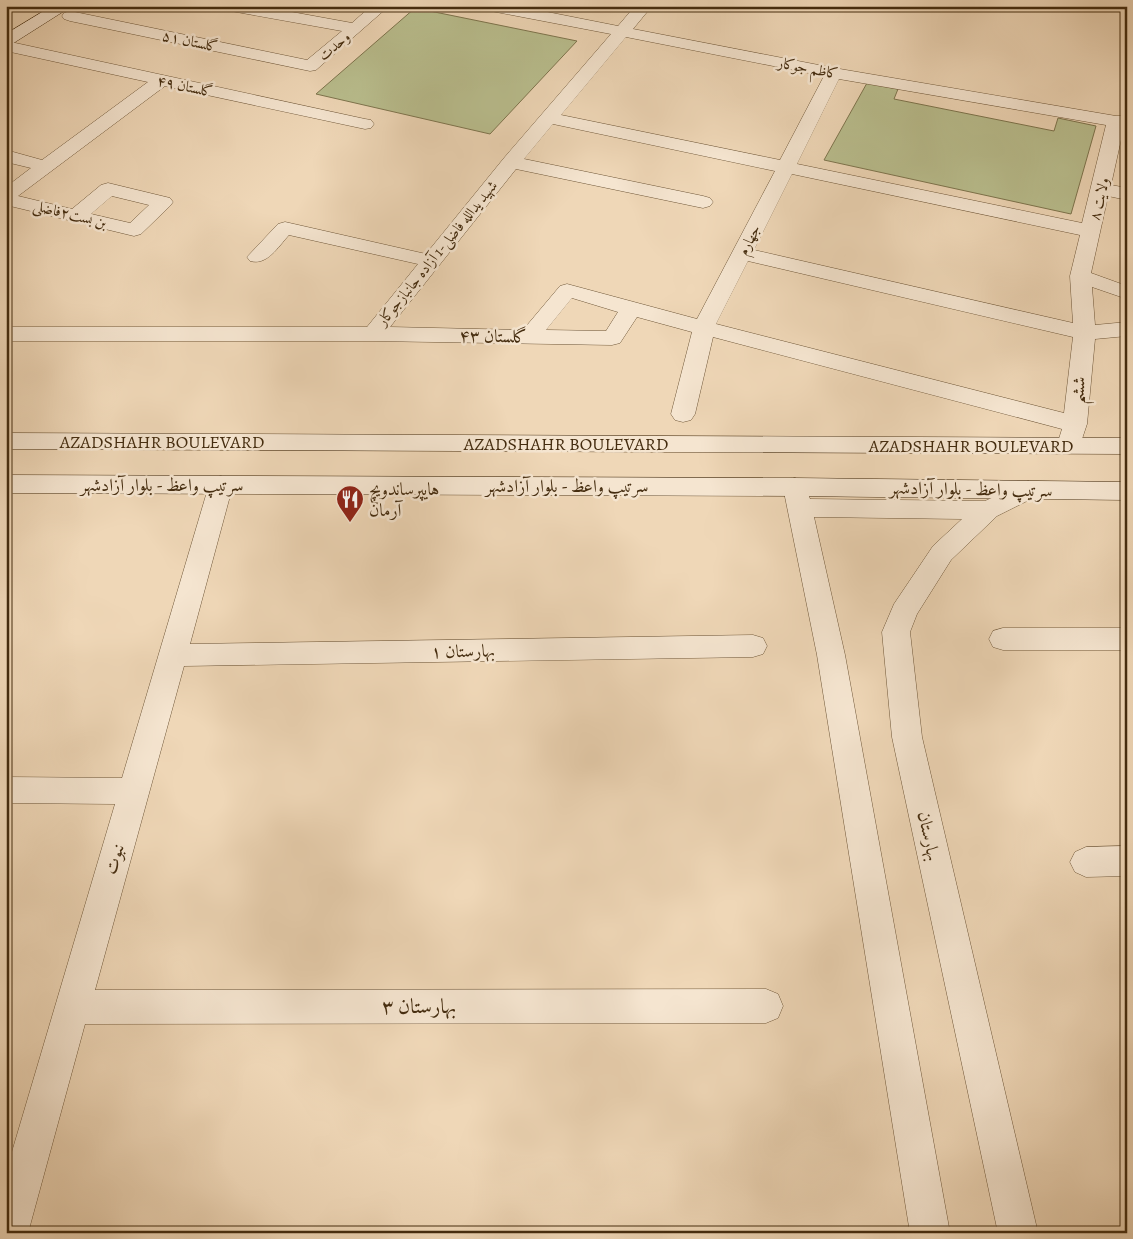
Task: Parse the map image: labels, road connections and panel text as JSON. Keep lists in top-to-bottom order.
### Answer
{
  "streets": {
    "street": [
      "گلستان ۵۱",
      "وحدت",
      "کاظم جوکار",
      "گلستان ۴۹",
      "ولایت ۸",
      "بن بست۲فاضلی",
      "جهارم",
      "شهید یدالله فاضلی-1 آزاده جانبازجوکار",
      "گلستان ۴۳",
      "ششم",
      "AZADSHAHR BOULEVARD",
      "سرتیپ واعظ - بلوار آزادشهر",
      "بهارستان ۱",
      "بهارستان",
      "نبوت",
      "بهارستان ۳"
    ]
  },
  "crossings": [
    ["گلستان ۵۱", "وحدت"],
    ["کاظم جوکار", "ولایت ۸"],
    ["کاظم جوکار", "جهارم"],
    ["کاظم جوکار", "شهید یدالله فاضلی-1 آزاده جانبازجوکار"],
    ["ولایت ۸", "ششم"],
    ["شهید یدالله فاضلی-1 آزاده جانبازجوکار", "گلستان ۴۳"],
    ["ششم", "AZADSHAHR BOULEVARD"],
    ["سرتیپ واعظ - بلوار آزادشهر", "بهارستان"],
    ["سرتیپ واعظ - بلوار آزادشهر", "نبوت"],
    ["بهارستان ۱", "نبوت"],
    ["نبوت", "بهارستان ۳"]
  ],
  "places": {
    "restaurant": ["هایپرساندویچ آرمان"]
  }
}
